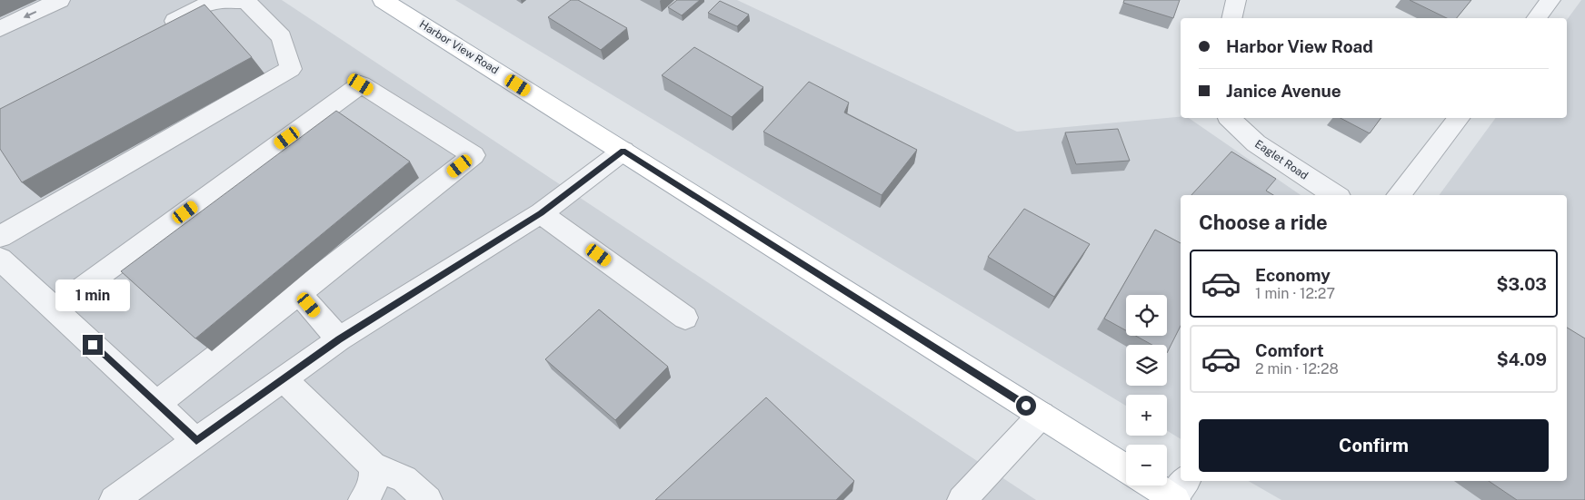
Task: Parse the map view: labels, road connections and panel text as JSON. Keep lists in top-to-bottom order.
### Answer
{
  "streets": {
    "main road": ["Harbor View Road"],
    "street": ["Eaglet Road"]
  },
  "page": {
    "banner": ["Harbor View Road", "Janice Avenue"],
    "heading": "Choose a ride",
    "list": [
      {
        "name": "Economy",
        "note": "1 min · 12:27",
        "value": "$3.03"
      },
      {
        "name": "Comfort",
        "note": "2 min · 12:28",
        "value": "$4.09"
      }
    ],
    "bubble": "1 min",
    "map_buttons": ["+", "−"],
    "buttons": "Confirm"
  }
}
